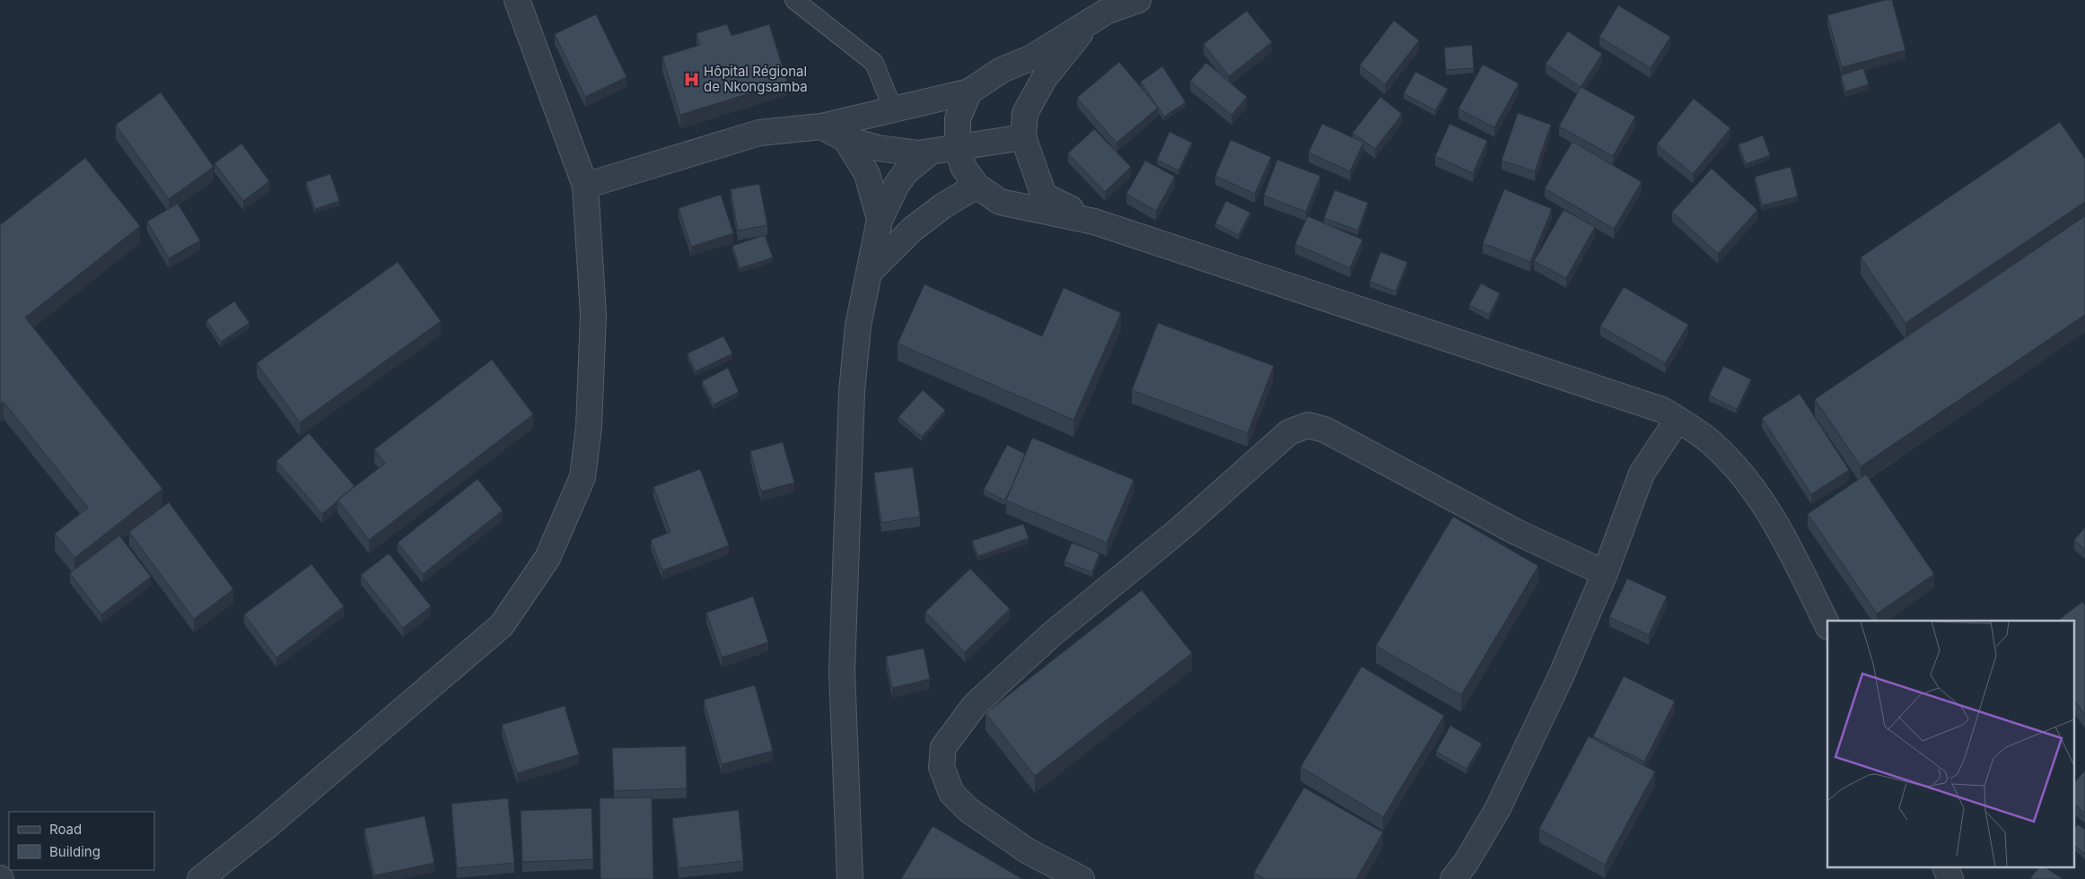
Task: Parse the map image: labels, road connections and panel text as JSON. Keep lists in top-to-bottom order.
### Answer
{
  "places": {
    "hospital": ["Hôpital Régional de Nkongsamba"]
  },
  "legend": ["Road", "Building"]
}
